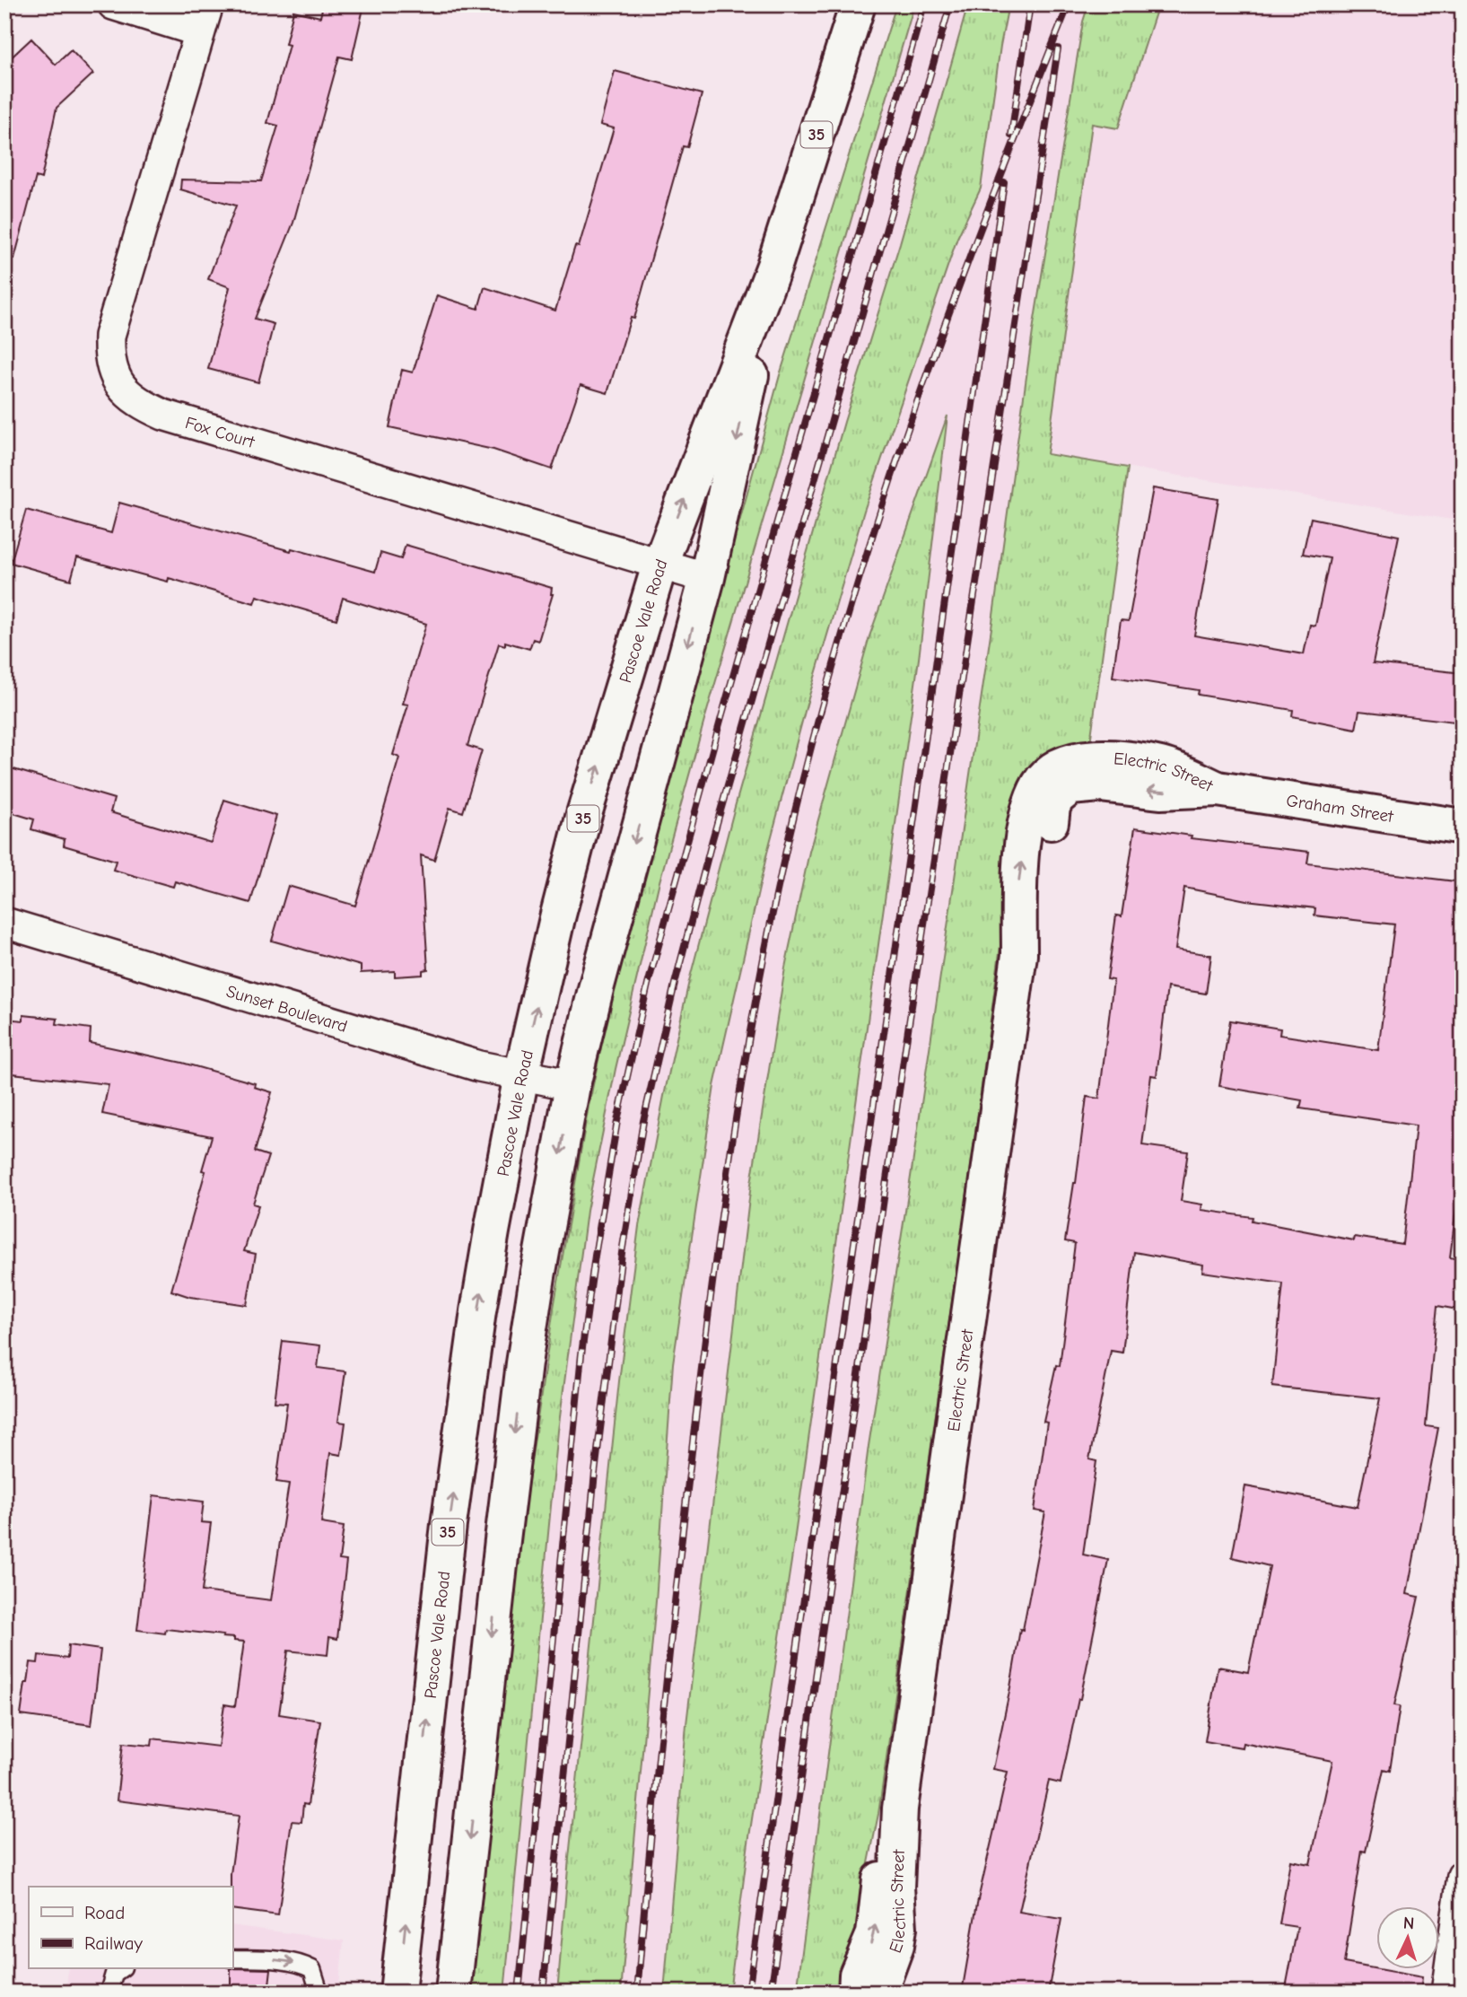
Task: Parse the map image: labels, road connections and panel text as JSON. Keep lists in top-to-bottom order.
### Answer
{
  "streets": {
    "main road": [
      "35",
      "Pascoe Vale Road",
      "Electric Street",
      "Graham Street"
    ],
    "street": ["Fox Court", "Sunset Boulevard"]
  },
  "crossings": [
    ["Fox Court", "Pascoe Vale Road"],
    ["Pascoe Vale Road", "Sunset Boulevard"],
    ["Electric Street", "Graham Street"]
  ],
  "legend": ["Road", "Railway"],
  "north": "top"
}
